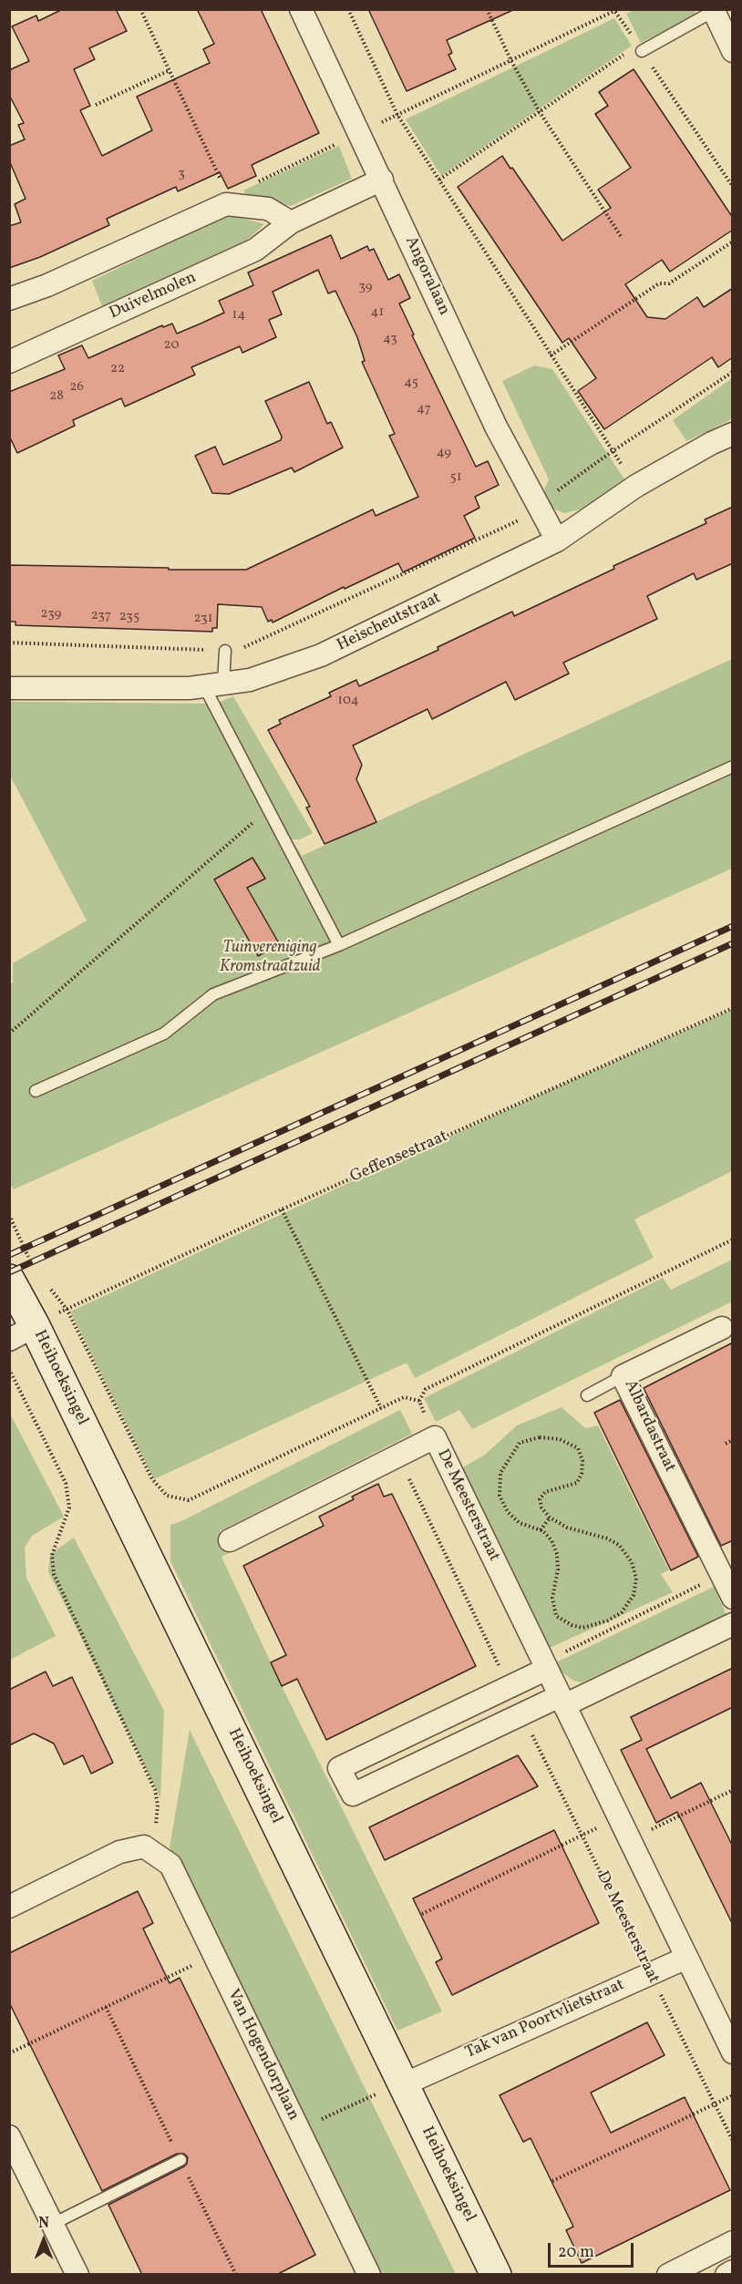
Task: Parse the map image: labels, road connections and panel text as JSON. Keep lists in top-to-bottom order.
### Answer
{
  "streets": {
    "street": [
      "Angoralaan",
      "Duivelmolen",
      "Heischeutstraat",
      "Heihoeksingel",
      "Albardastraat",
      "De Meesterstraat",
      "Tak van Poortvlietstraat",
      "Van Hogendorplaan"
    ],
    "path": ["Geffensestraat"]
  },
  "crossings": [
    ["Angoralaan", "Duivelmolen"],
    ["Angoralaan", "Heischeutstraat"],
    ["Heihoeksingel", "Tak van Poortvlietstraat"],
    ["De Meesterstraat", "Tak van Poortvlietstraat"]
  ],
  "parks": ["Tuinvereniging Kromstraatzuid"],
  "house_numbers": [
    "3",
    "39",
    "41",
    "14",
    "43",
    "20",
    "22",
    "45",
    "26",
    "28",
    "47",
    "49",
    "51",
    "239",
    "237",
    "235",
    "231",
    "104"
  ],
  "scale_bar": "20 m",
  "north": "top"
}
